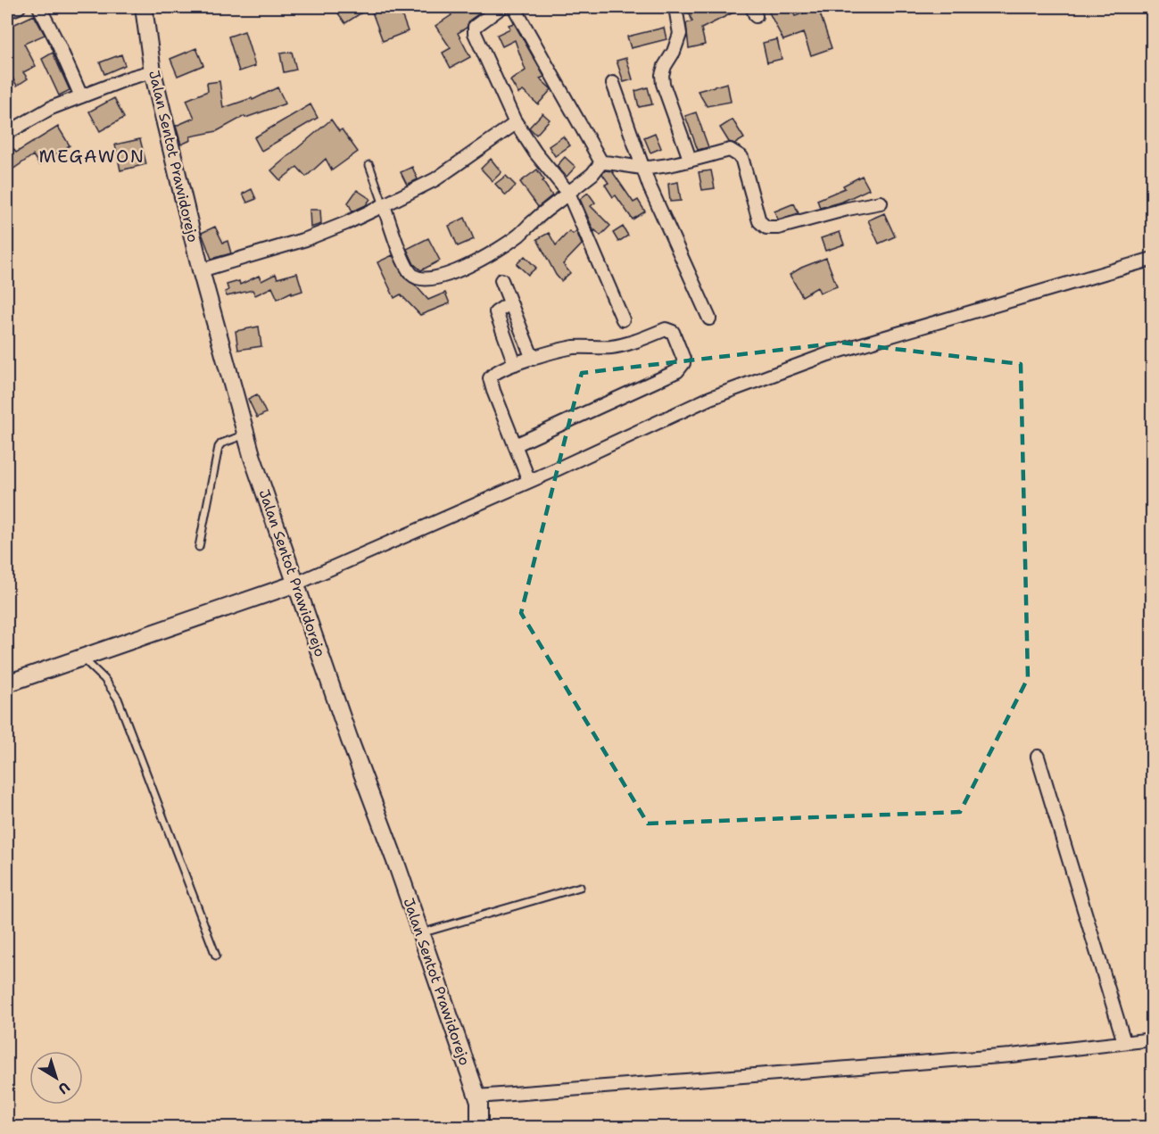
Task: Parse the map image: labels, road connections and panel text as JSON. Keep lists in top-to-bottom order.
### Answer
{
  "streets": {
    "main road": ["Jalan Sentot Prawidorejo"]
  },
  "districts": ["MEGAWON"],
  "north": "bottom right"
}
